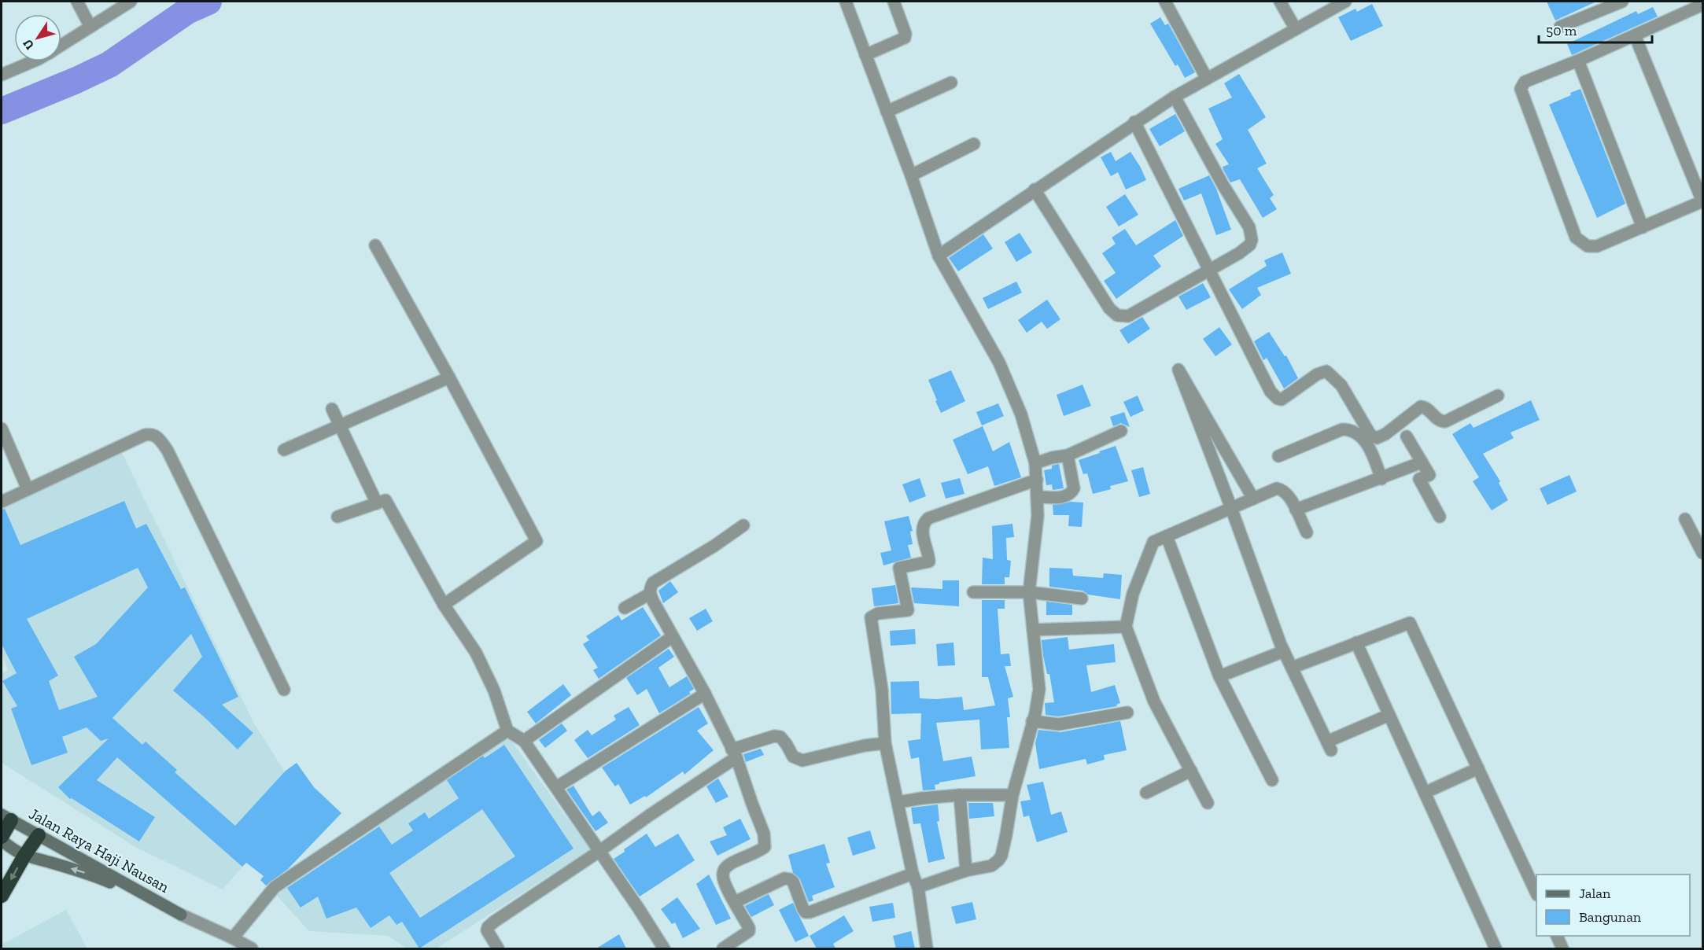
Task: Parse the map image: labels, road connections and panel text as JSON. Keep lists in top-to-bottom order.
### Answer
{
  "streets": {
    "main road": ["Jalan Raya Haji Nausan"]
  },
  "legend": ["Jalan", "Bangunan"],
  "scale_bar": "50 m",
  "north": "bottom left"
}
